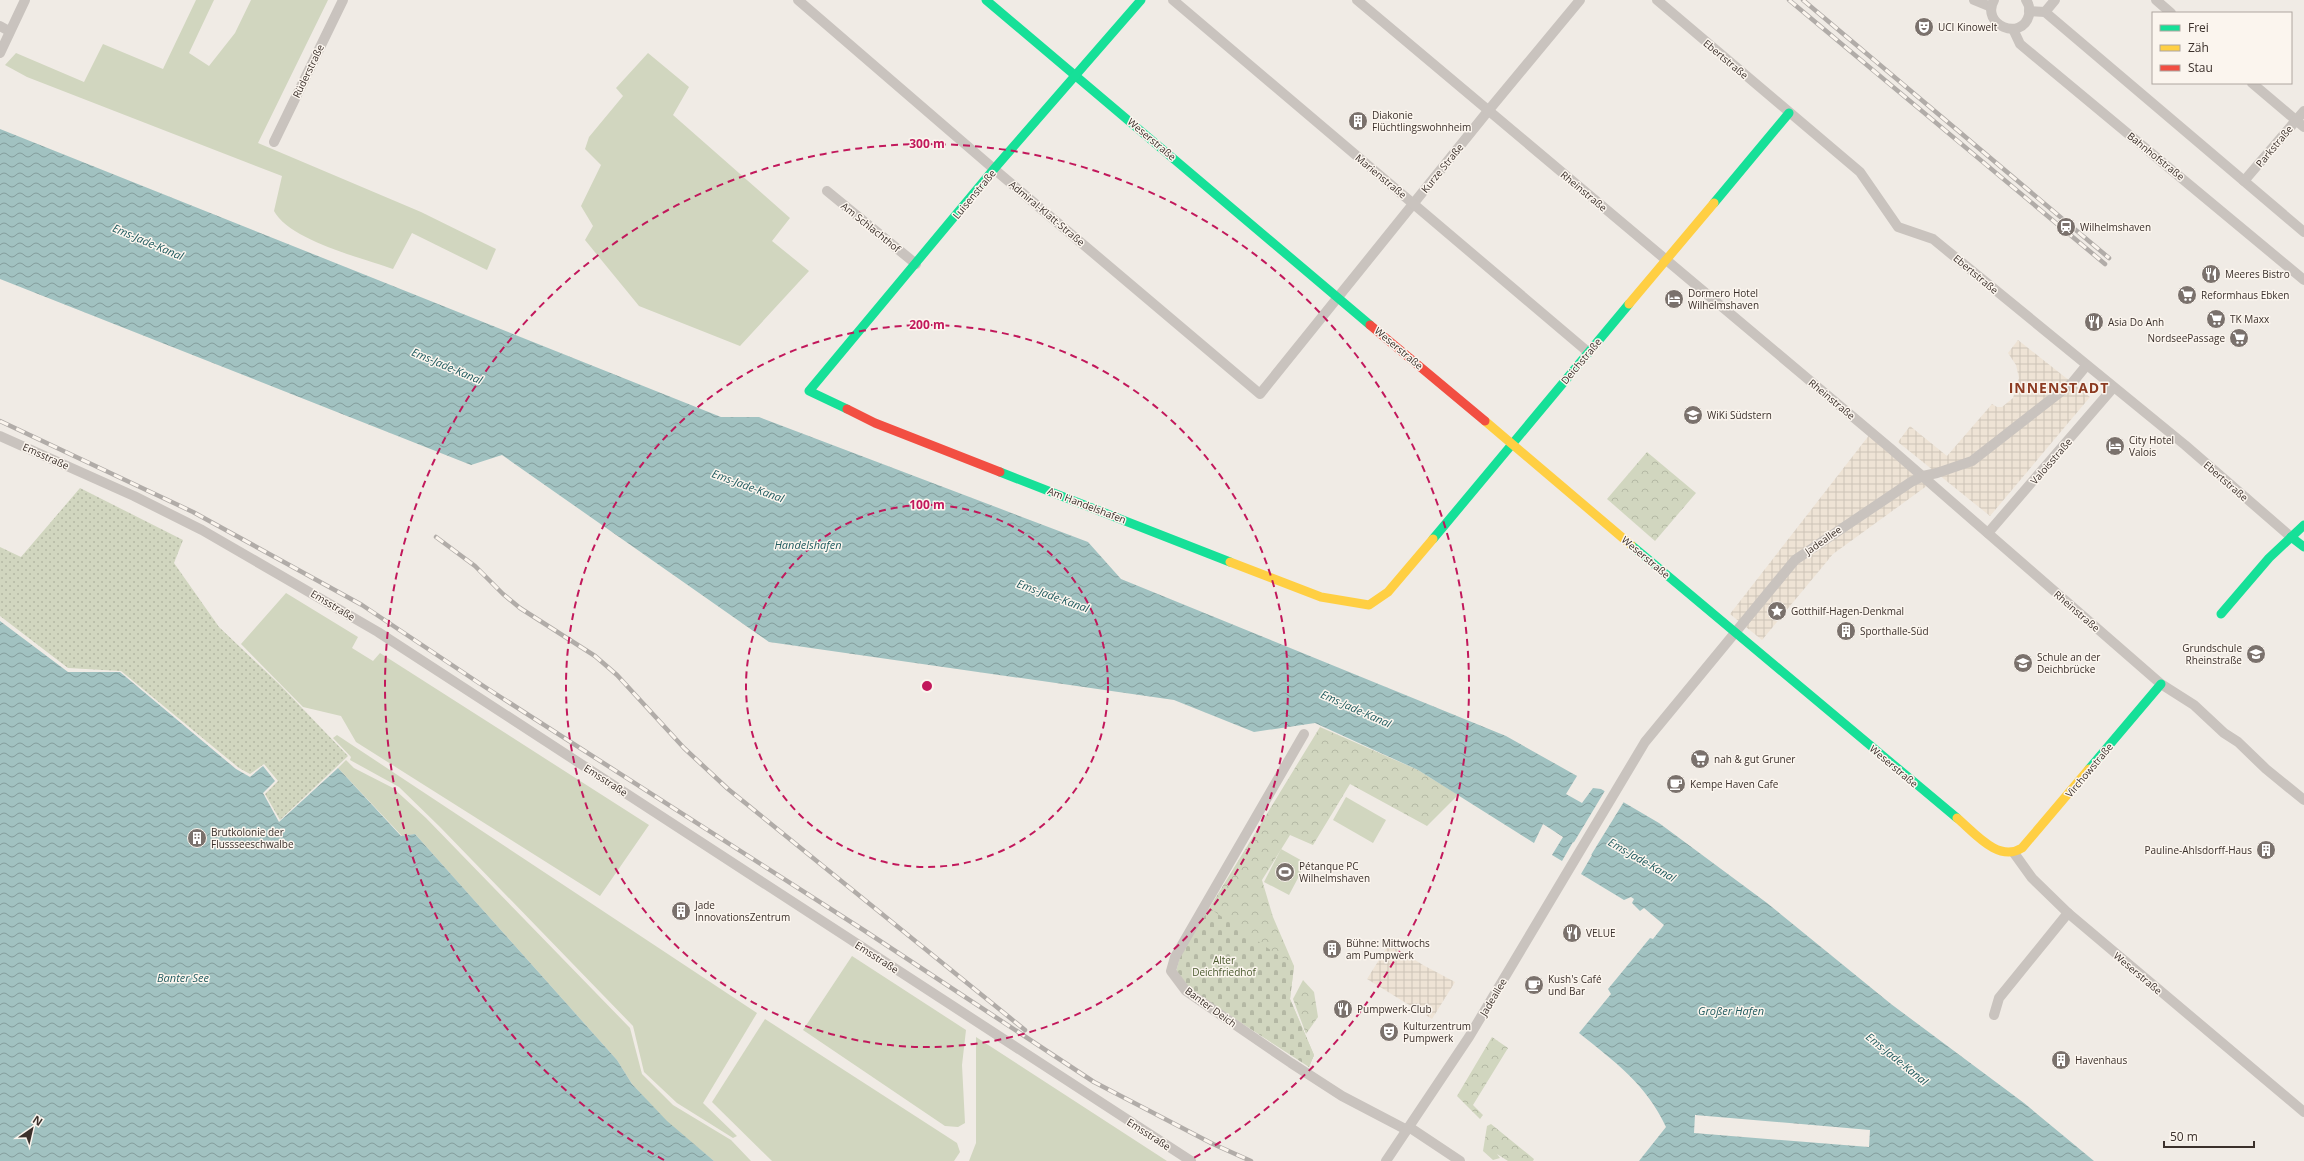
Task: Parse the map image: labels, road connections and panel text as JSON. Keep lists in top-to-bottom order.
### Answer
{
  "streets": {
    "street": [
      "Ebertstraße",
      "Rüderstraße",
      "Weserstraße",
      "Parkstraße",
      "Bahnhofstraße",
      "Kurze Straße",
      "Marienstraße",
      "Rheinstraße",
      "Luisenstraße",
      "Admiral-Klatt-Straße",
      "Am Schlachthof",
      "Deichstraße",
      "Emsstraße",
      "Valoisstraße",
      "Am Handelshafen",
      "Jadeallee",
      "Virchowstraße",
      "Banter Deich"
    ]
  },
  "crossings": [
    ["Ebertstraße", "Deichstraße"],
    ["Ebertstraße", "Valoisstraße"],
    ["Ebertstraße", "Jadeallee"],
    ["Weserstraße", "Kurze Straße"],
    ["Weserstraße", "Luisenstraße"],
    ["Weserstraße", "Deichstraße"],
    ["Weserstraße", "Jadeallee"],
    ["Weserstraße", "Virchowstraße"],
    ["Kurze Straße", "Marienstraße"],
    ["Kurze Straße", "Rheinstraße"],
    ["Kurze Straße", "Admiral-Klatt-Straße"],
    ["Marienstraße", "Deichstraße"],
    ["Rheinstraße", "Deichstraße"],
    ["Rheinstraße", "Valoisstraße"],
    ["Rheinstraße", "Jadeallee"],
    ["Rheinstraße", "Virchowstraße"],
    ["Luisenstraße", "Admiral-Klatt-Straße"],
    ["Luisenstraße", "Am Schlachthof"],
    ["Luisenstraße", "Am Handelshafen"],
    ["Deichstraße", "Am Handelshafen"],
    ["Jadeallee", "Banter Deich"]
  ],
  "districts": ["INNENSTADT"],
  "water": [
    "Ems-Jade-Kanal",
    "Handelshafen",
    "Banter See",
    "Großer Hafen"
  ],
  "parks": ["Alter Deichfriedhof"],
  "places": {
    "theatre": ["UCI Kinowelt", "Kulturzentrum Pumpwerk"],
    "building": [
      "Diakonie Flüchtlingswohnheim",
      "Sporthalle-Süd",
      "Brutkolonie der Flussseeschwalbe",
      "Pauline-Ahlsdorff-Haus",
      "Jade InnovationsZentrum",
      "Bühne: Mittwochs am Pumpwerk",
      "Havenhaus"
    ],
    "station": ["Wilhelmshaven"],
    "restaurant": [
      "Meeres Bistro",
      "Asia Do Anh",
      "VELUE",
      "Pumpwerk-Club"
    ],
    "supermarket": [
      "Reformhaus Ebken",
      "TK Maxx",
      "NordseePassage",
      "nah & gut Gruner"
    ],
    "hotel": ["Dormero Hotel Wilhelmshaven", "City Hotel Valois"],
    "school or university": ["WiKi Südstern", "Grundschule Rheinstraße", "Schule an der Deichbrücke"],
    "place": ["Gotthilf-Hagen-Denkmal"],
    "cafe": ["Kempe Haven Cafe", "Kush's Café und Bar"],
    "sports": ["Pétanque PC Wilhelmshaven"]
  },
  "legend": ["Frei", "Zäh", "Stau"],
  "scale_bar": "50 m",
  "north": "top right",
  "rings": ["300 m", "200 m", "100 m"]
}
